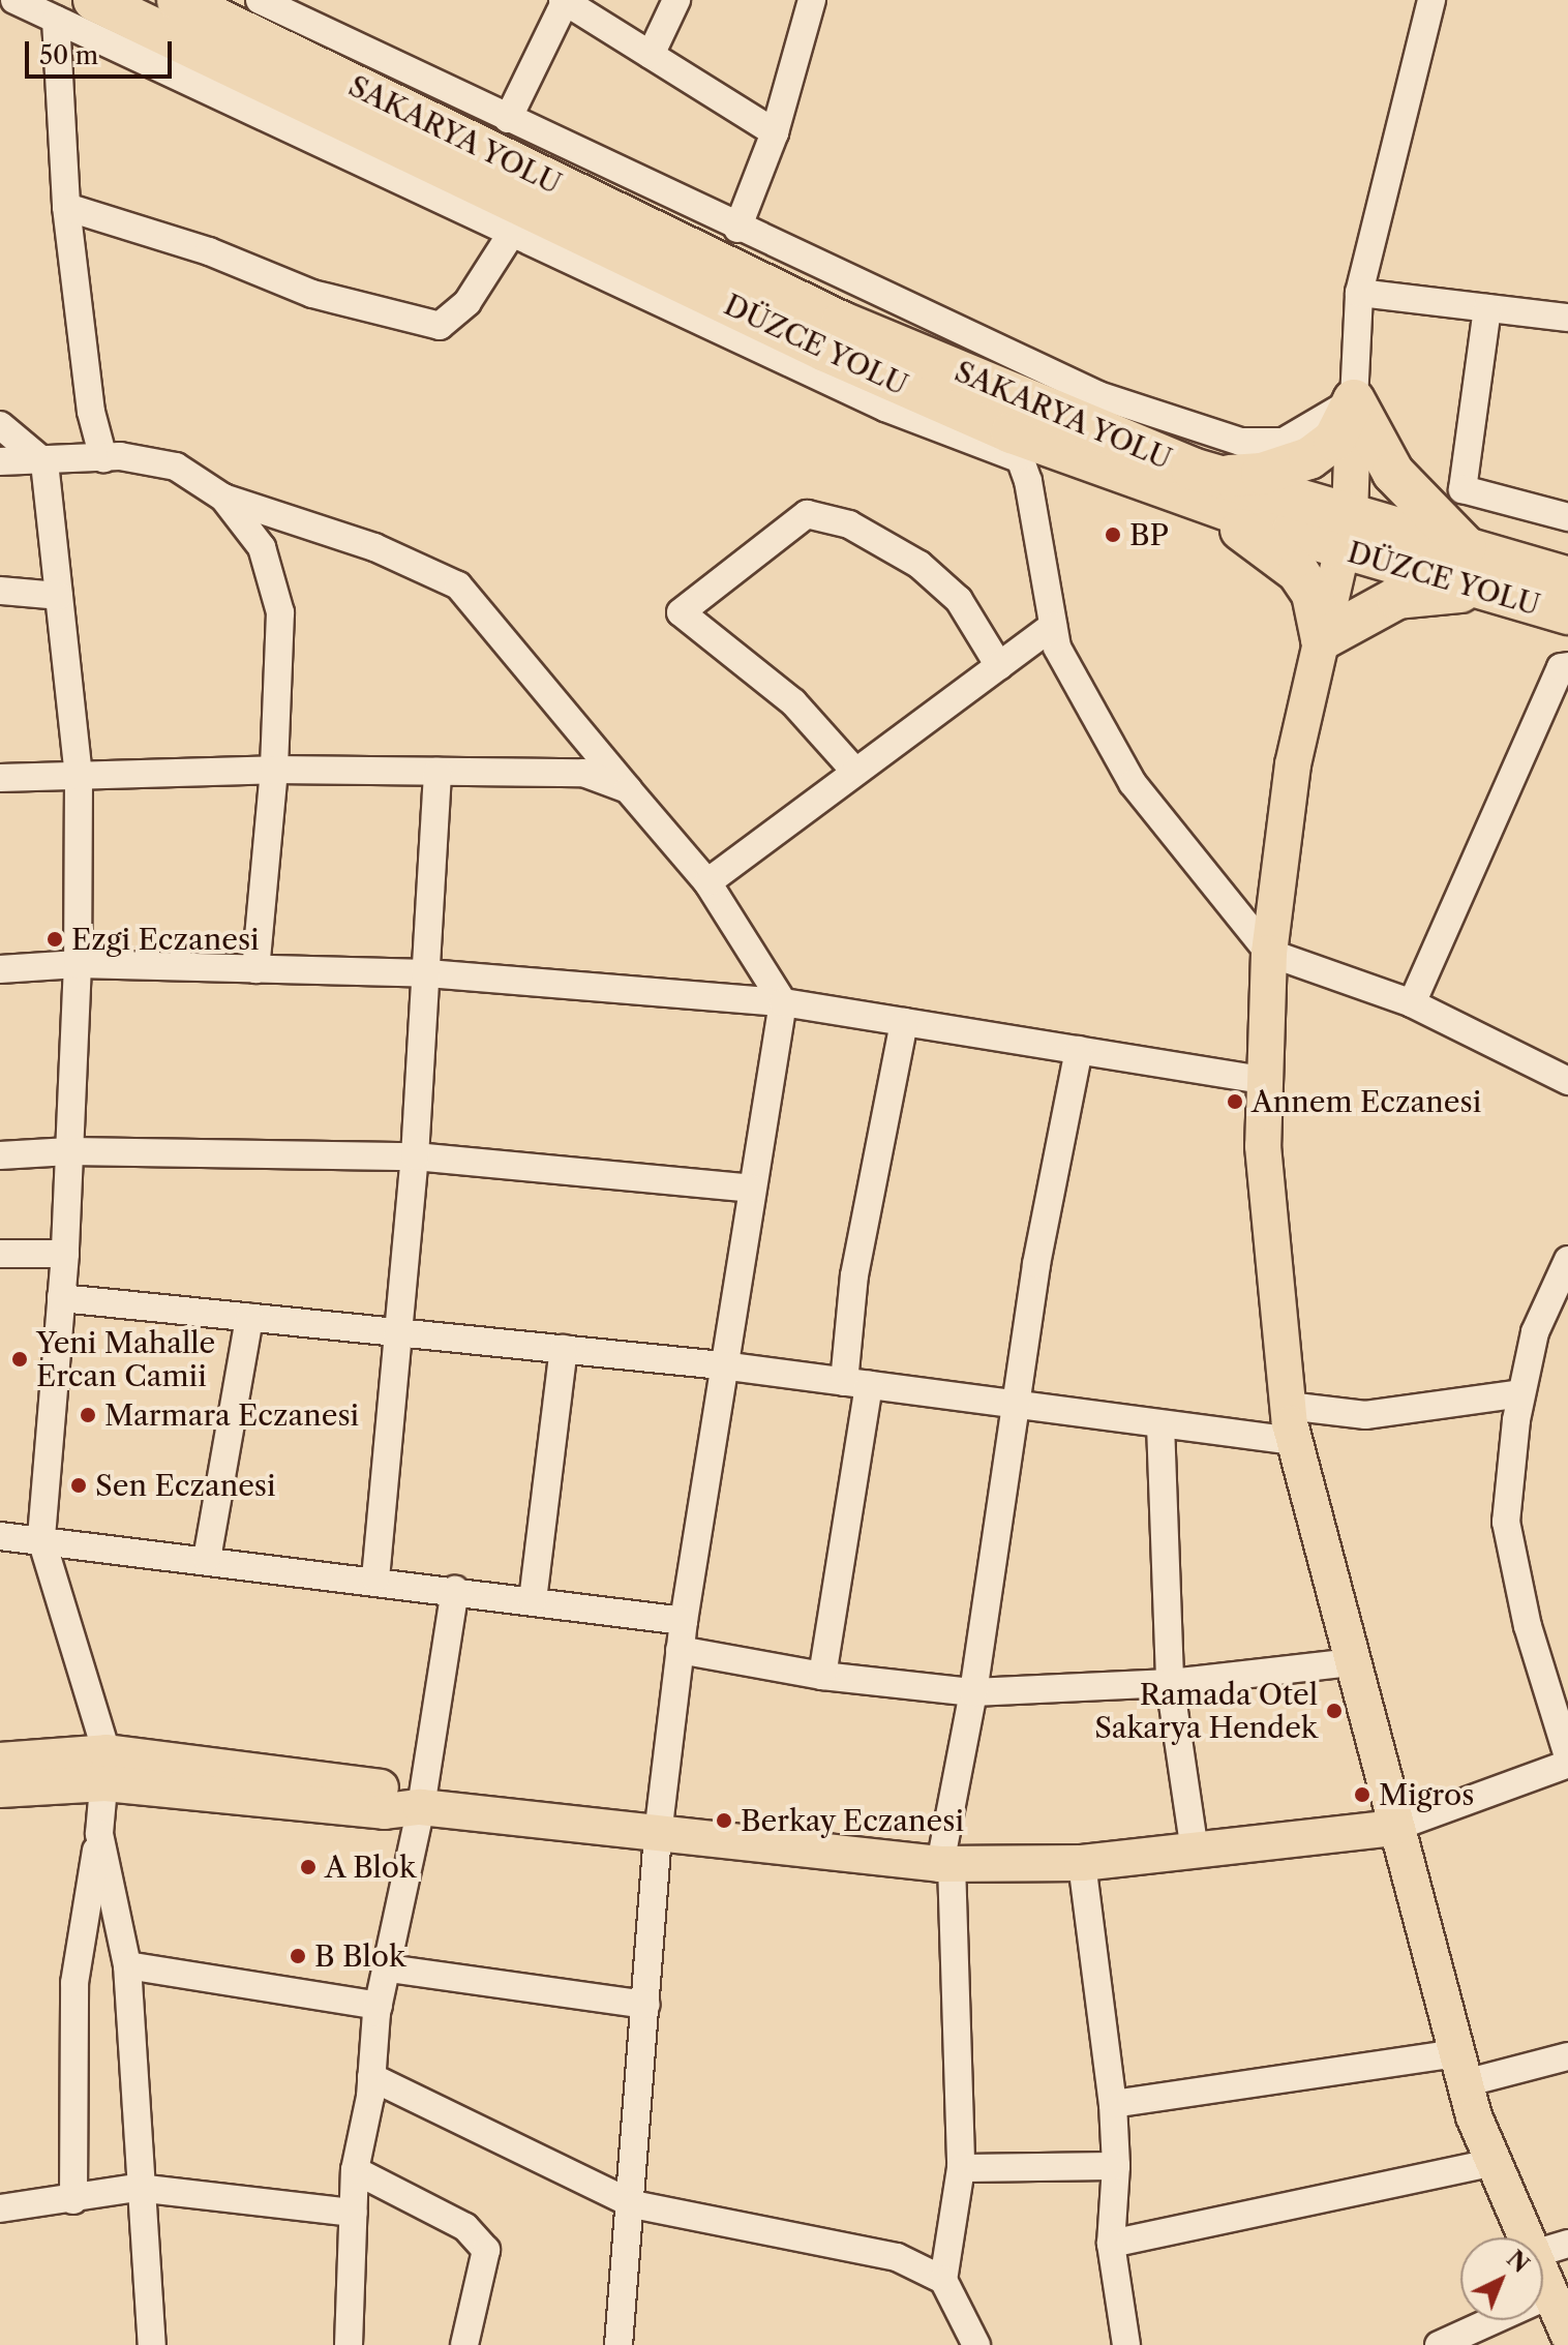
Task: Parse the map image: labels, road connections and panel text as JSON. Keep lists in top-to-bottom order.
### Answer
{
  "streets": {
    "highway": ["SAKARYA YOLU", "DÜZCE YOLU"]
  },
  "crossings": [
    ["SAKARYA YOLU", "DÜZCE YOLU"]
  ],
  "places": [
    "BP",
    "Ezgi Eczanesi",
    "Annem Eczanesi",
    "Yeni Mahalle Ercan Camii",
    "Marmara Eczanesi",
    "Sen Eczanesi",
    "Ramada Otel Sakarya Hendek",
    "Migros",
    "Berkay Eczanesi",
    "A Blok",
    "B Blok"
  ],
  "scale_bar": "50 m",
  "north": "top right"
}
